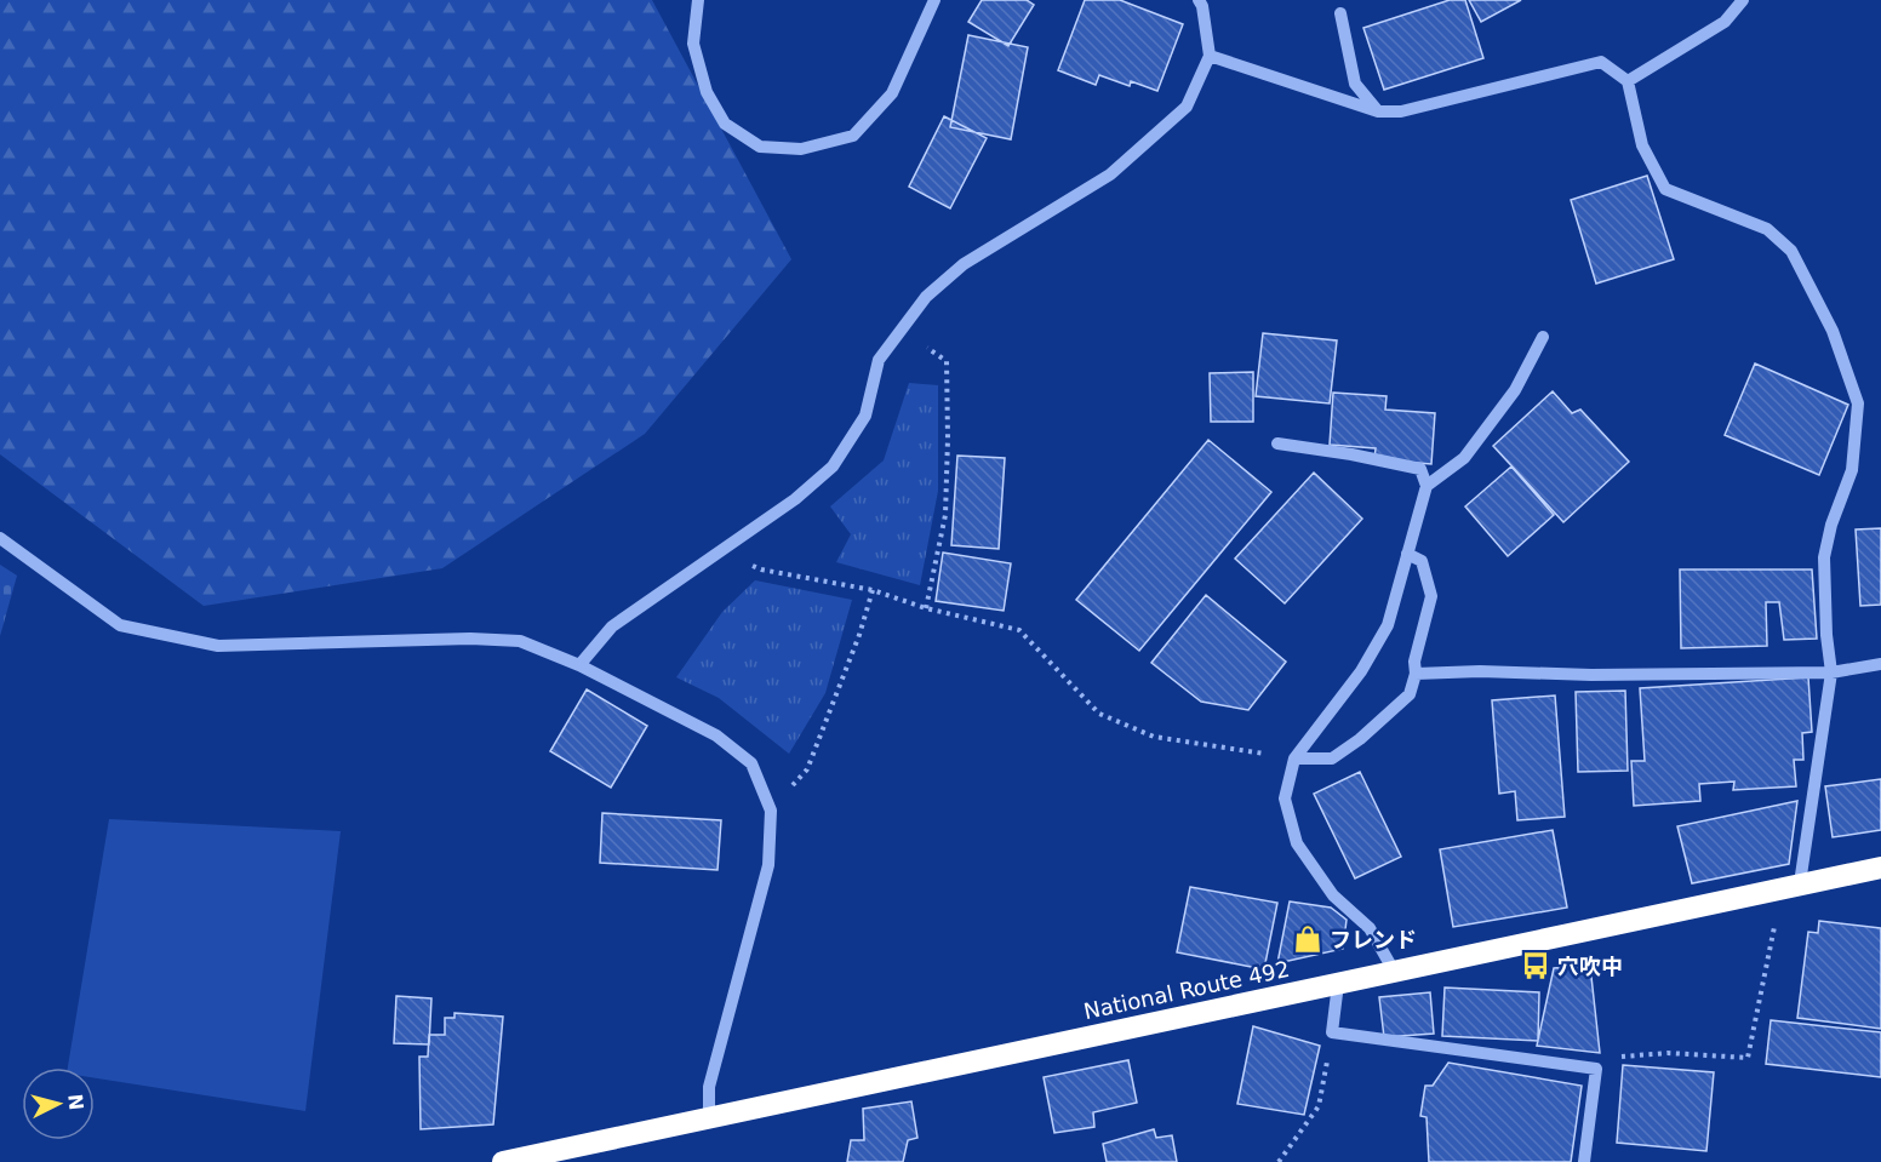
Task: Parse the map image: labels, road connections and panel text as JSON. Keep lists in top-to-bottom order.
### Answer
{
  "streets": {
    "highway": ["National Route 492"]
  },
  "places": {
    "shop": ["フレンド"],
    "bus stop": ["穴吹中"]
  },
  "north": "right"
}
